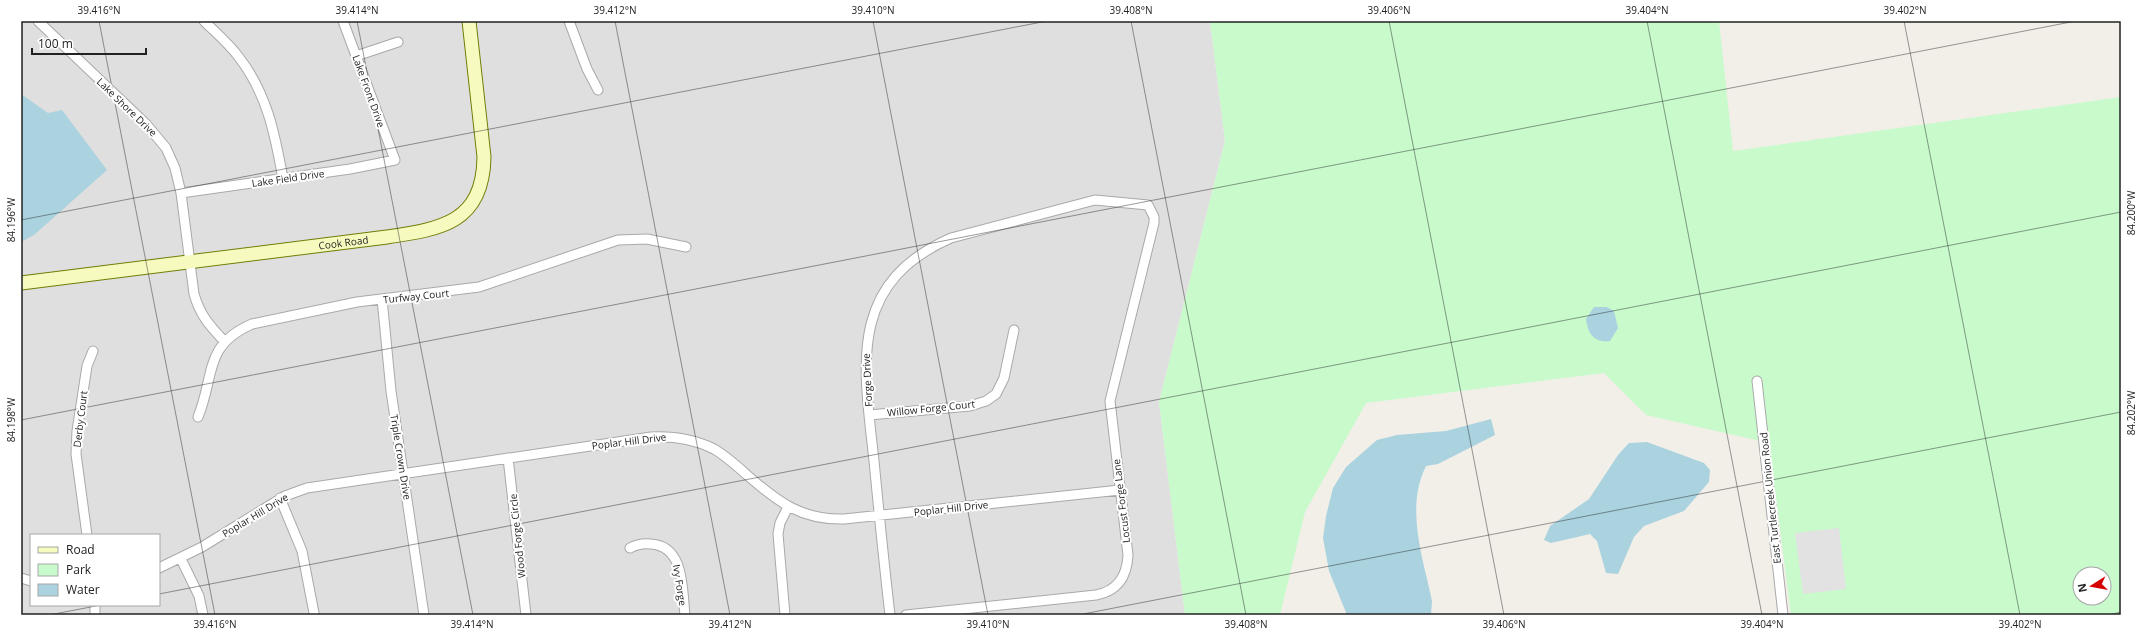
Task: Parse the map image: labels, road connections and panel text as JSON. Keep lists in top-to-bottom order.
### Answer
{
  "streets": {
    "street": [
      "Lake Front Drive",
      "Lake Shore Drive",
      "Lake Field Drive",
      "Cook Road",
      "Turfway Court",
      "Forge Drive",
      "Willow Forge Court",
      "Derby Court",
      "Poplar Hill Drive",
      "Triple Crown Drive",
      "East Turtlecreek Union Road",
      "Locust Forge Lane",
      "Wood Forge Circle",
      "Ivy Forge"
    ]
  },
  "crossings": [
    ["Lake Front Drive", "Lake Field Drive"],
    ["Lake Shore Drive", "Lake Field Drive"],
    ["Lake Shore Drive", "Cook Road"],
    ["Lake Shore Drive", "Turfway Court"],
    ["Turfway Court", "Triple Crown Drive"],
    ["Forge Drive", "Willow Forge Court"],
    ["Forge Drive", "Poplar Hill Drive"],
    ["Forge Drive", "Locust Forge Lane"],
    ["Poplar Hill Drive", "Triple Crown Drive"],
    ["Poplar Hill Drive", "Locust Forge Lane"],
    ["Poplar Hill Drive", "Wood Forge Circle"]
  ],
  "legend": ["Road", "Park", "Water"],
  "scale_bar": "100 m",
  "north": "left",
  "coordinates": [
    "39.416°N",
    "39.414°N",
    "39.412°N",
    "39.410°N",
    "39.408°N",
    "39.406°N",
    "39.404°N",
    "39.402°N",
    "84.200°W",
    "84.196°W",
    "84.202°W",
    "84.198°W"
  ]
}
